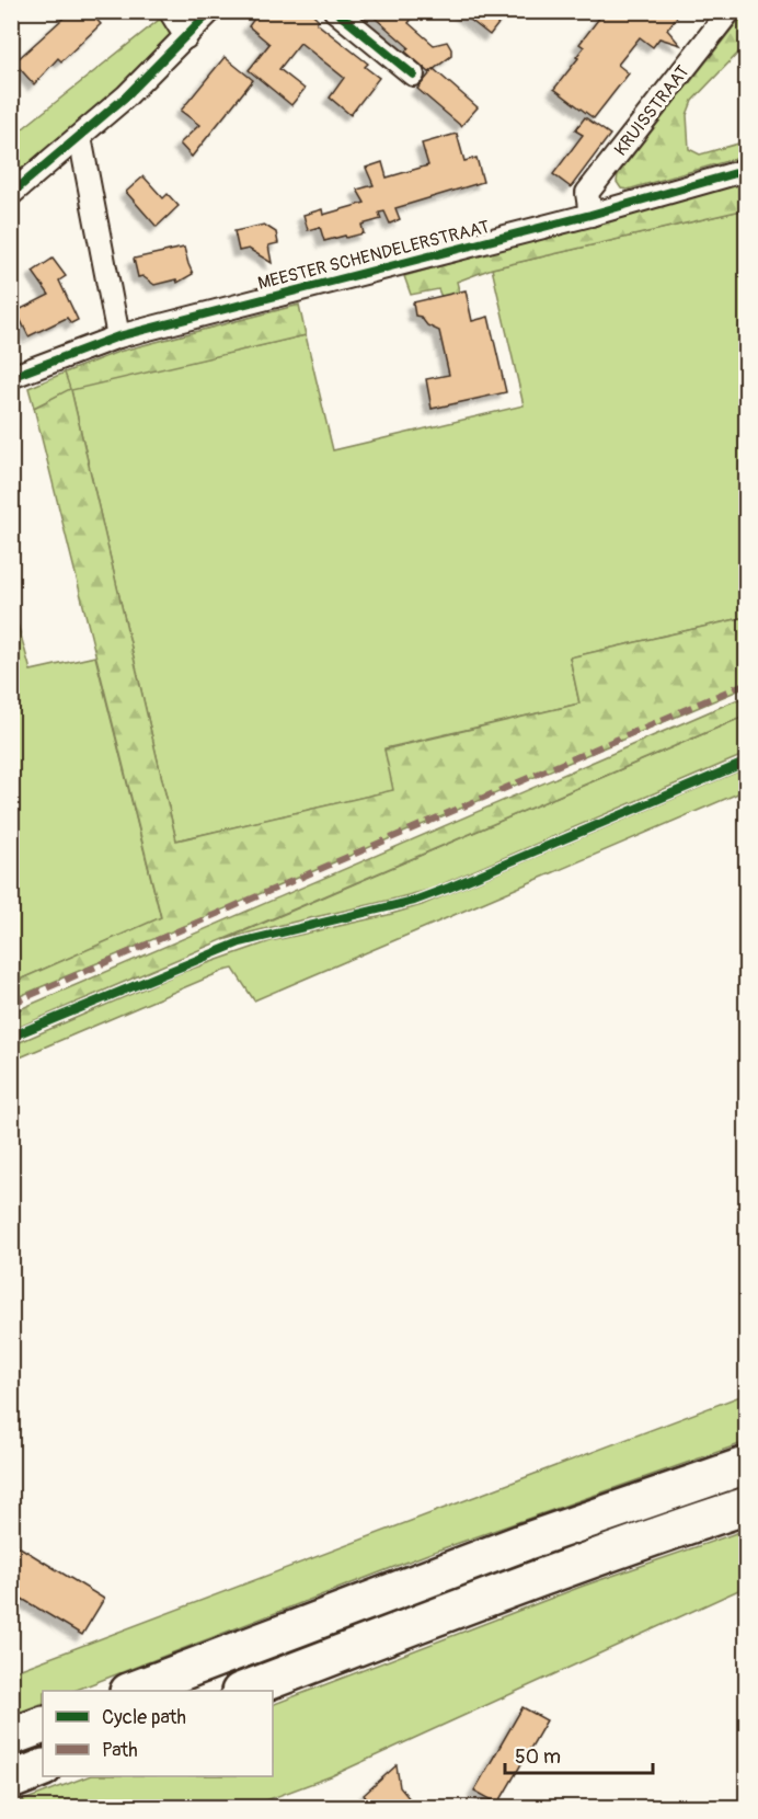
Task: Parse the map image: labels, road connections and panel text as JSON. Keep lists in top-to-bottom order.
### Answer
{
  "streets": {
    "street": ["KRUISSTRAAT", "MEESTER SCHENDELERSTRAAT"]
  },
  "crossings": [
    ["KRUISSTRAAT", "MEESTER SCHENDELERSTRAAT"]
  ],
  "legend": ["Cycle path", "Path"],
  "scale_bar": "50 m"
}
